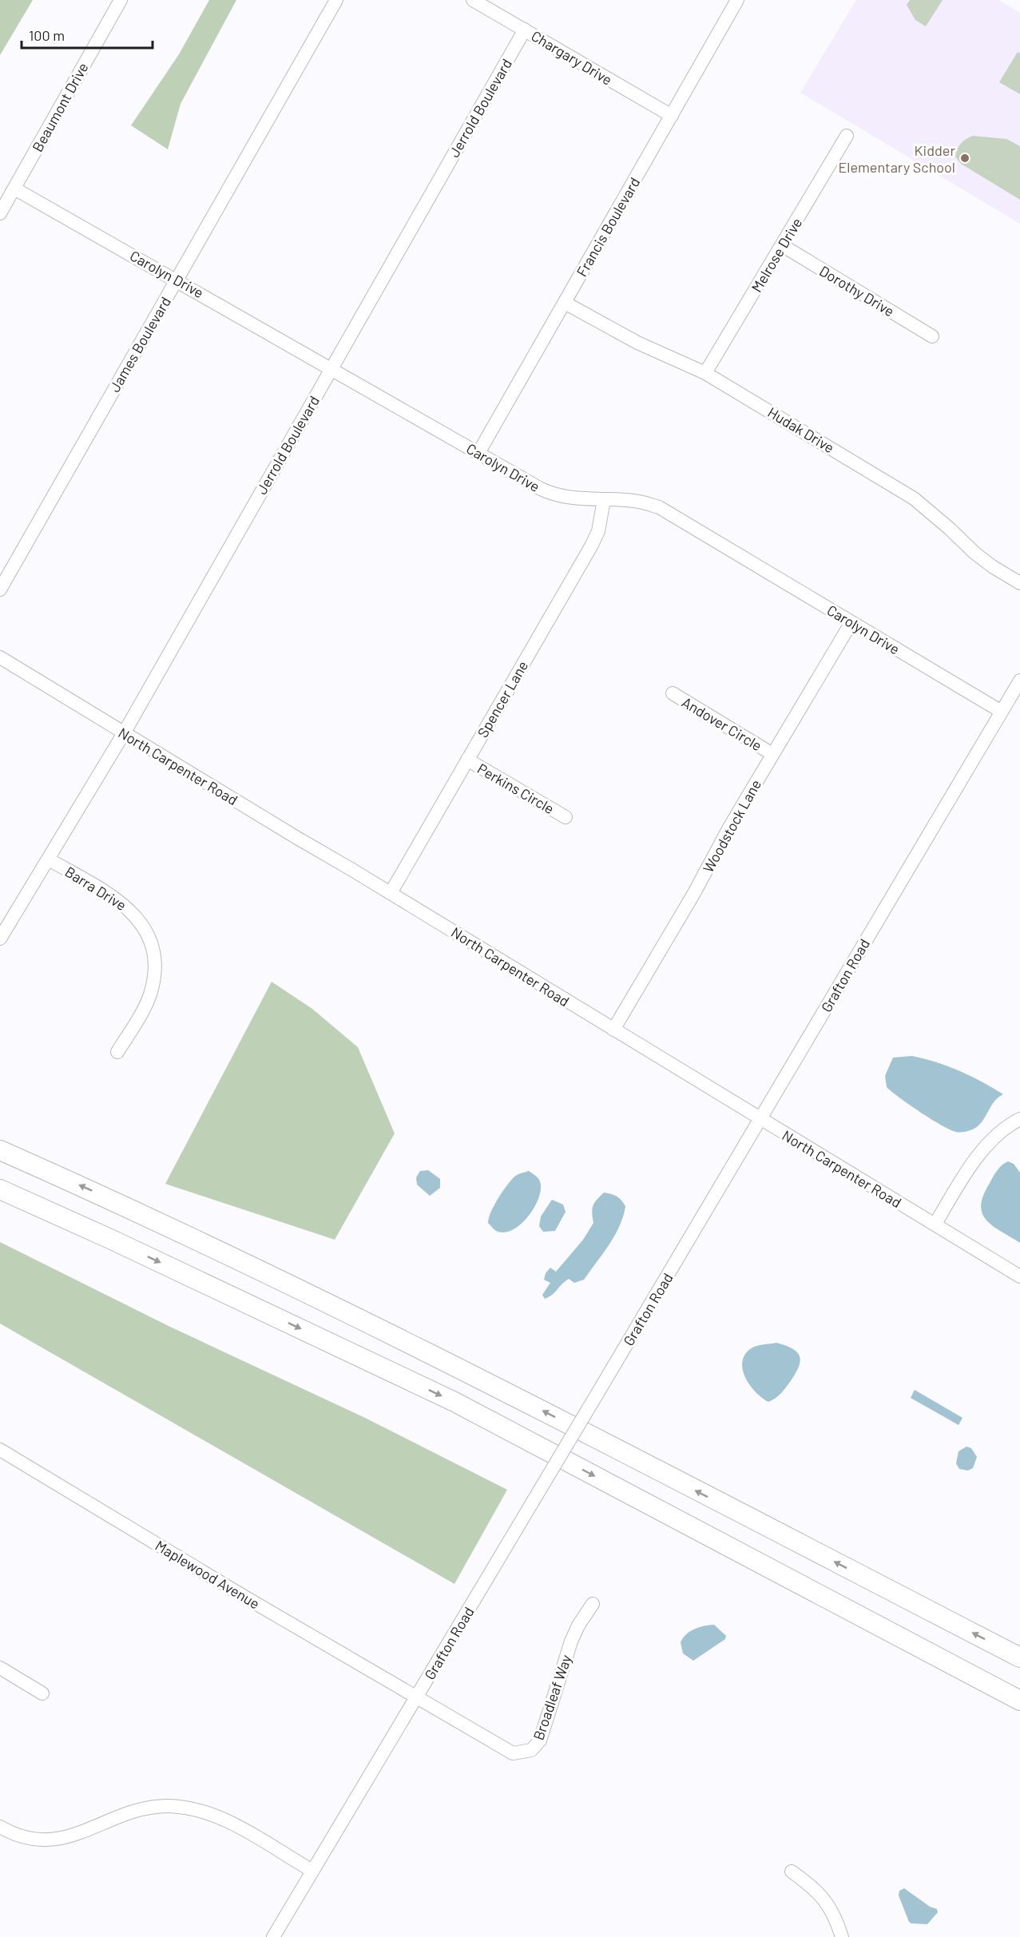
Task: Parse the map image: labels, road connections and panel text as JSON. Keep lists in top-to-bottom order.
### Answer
{
  "streets": {
    "street": [
      "Chargary Drive",
      "Beaumont Drive",
      "Jerrold Boulevard",
      "Francis Boulevard",
      "Melrose Drive",
      "Carolyn Drive",
      "Dorothy Drive",
      "James Boulevard",
      "Hudak Drive",
      "Spencer Lane",
      "Andover Circle",
      "North Carpenter Road",
      "Perkins Circle",
      "Woodstock Lane",
      "Barra Drive",
      "Grafton Road",
      "Maplewood Avenue",
      "Broadleaf Way"
    ]
  },
  "crossings": [
    ["Chargary Drive", "Jerrold Boulevard"],
    ["Chargary Drive", "Francis Boulevard"],
    ["Beaumont Drive", "Carolyn Drive"],
    ["Jerrold Boulevard", "Carolyn Drive"],
    ["Jerrold Boulevard", "North Carpenter Road"],
    ["Jerrold Boulevard", "Barra Drive"],
    ["Francis Boulevard", "Carolyn Drive"],
    ["Francis Boulevard", "Hudak Drive"],
    ["Melrose Drive", "Dorothy Drive"],
    ["Melrose Drive", "Hudak Drive"],
    ["Carolyn Drive", "James Boulevard"],
    ["Carolyn Drive", "Spencer Lane"],
    ["Carolyn Drive", "Woodstock Lane"],
    ["Carolyn Drive", "Grafton Road"],
    ["Spencer Lane", "North Carpenter Road"],
    ["Spencer Lane", "Perkins Circle"],
    ["Andover Circle", "Woodstock Lane"],
    ["North Carpenter Road", "Woodstock Lane"],
    ["North Carpenter Road", "Grafton Road"],
    ["Grafton Road", "Maplewood Avenue"],
    ["Grafton Road", "Broadleaf Way"],
    ["Maplewood Avenue", "Broadleaf Way"]
  ],
  "places": ["Kidder Elementary School"],
  "scale_bar": "100 m"
}
